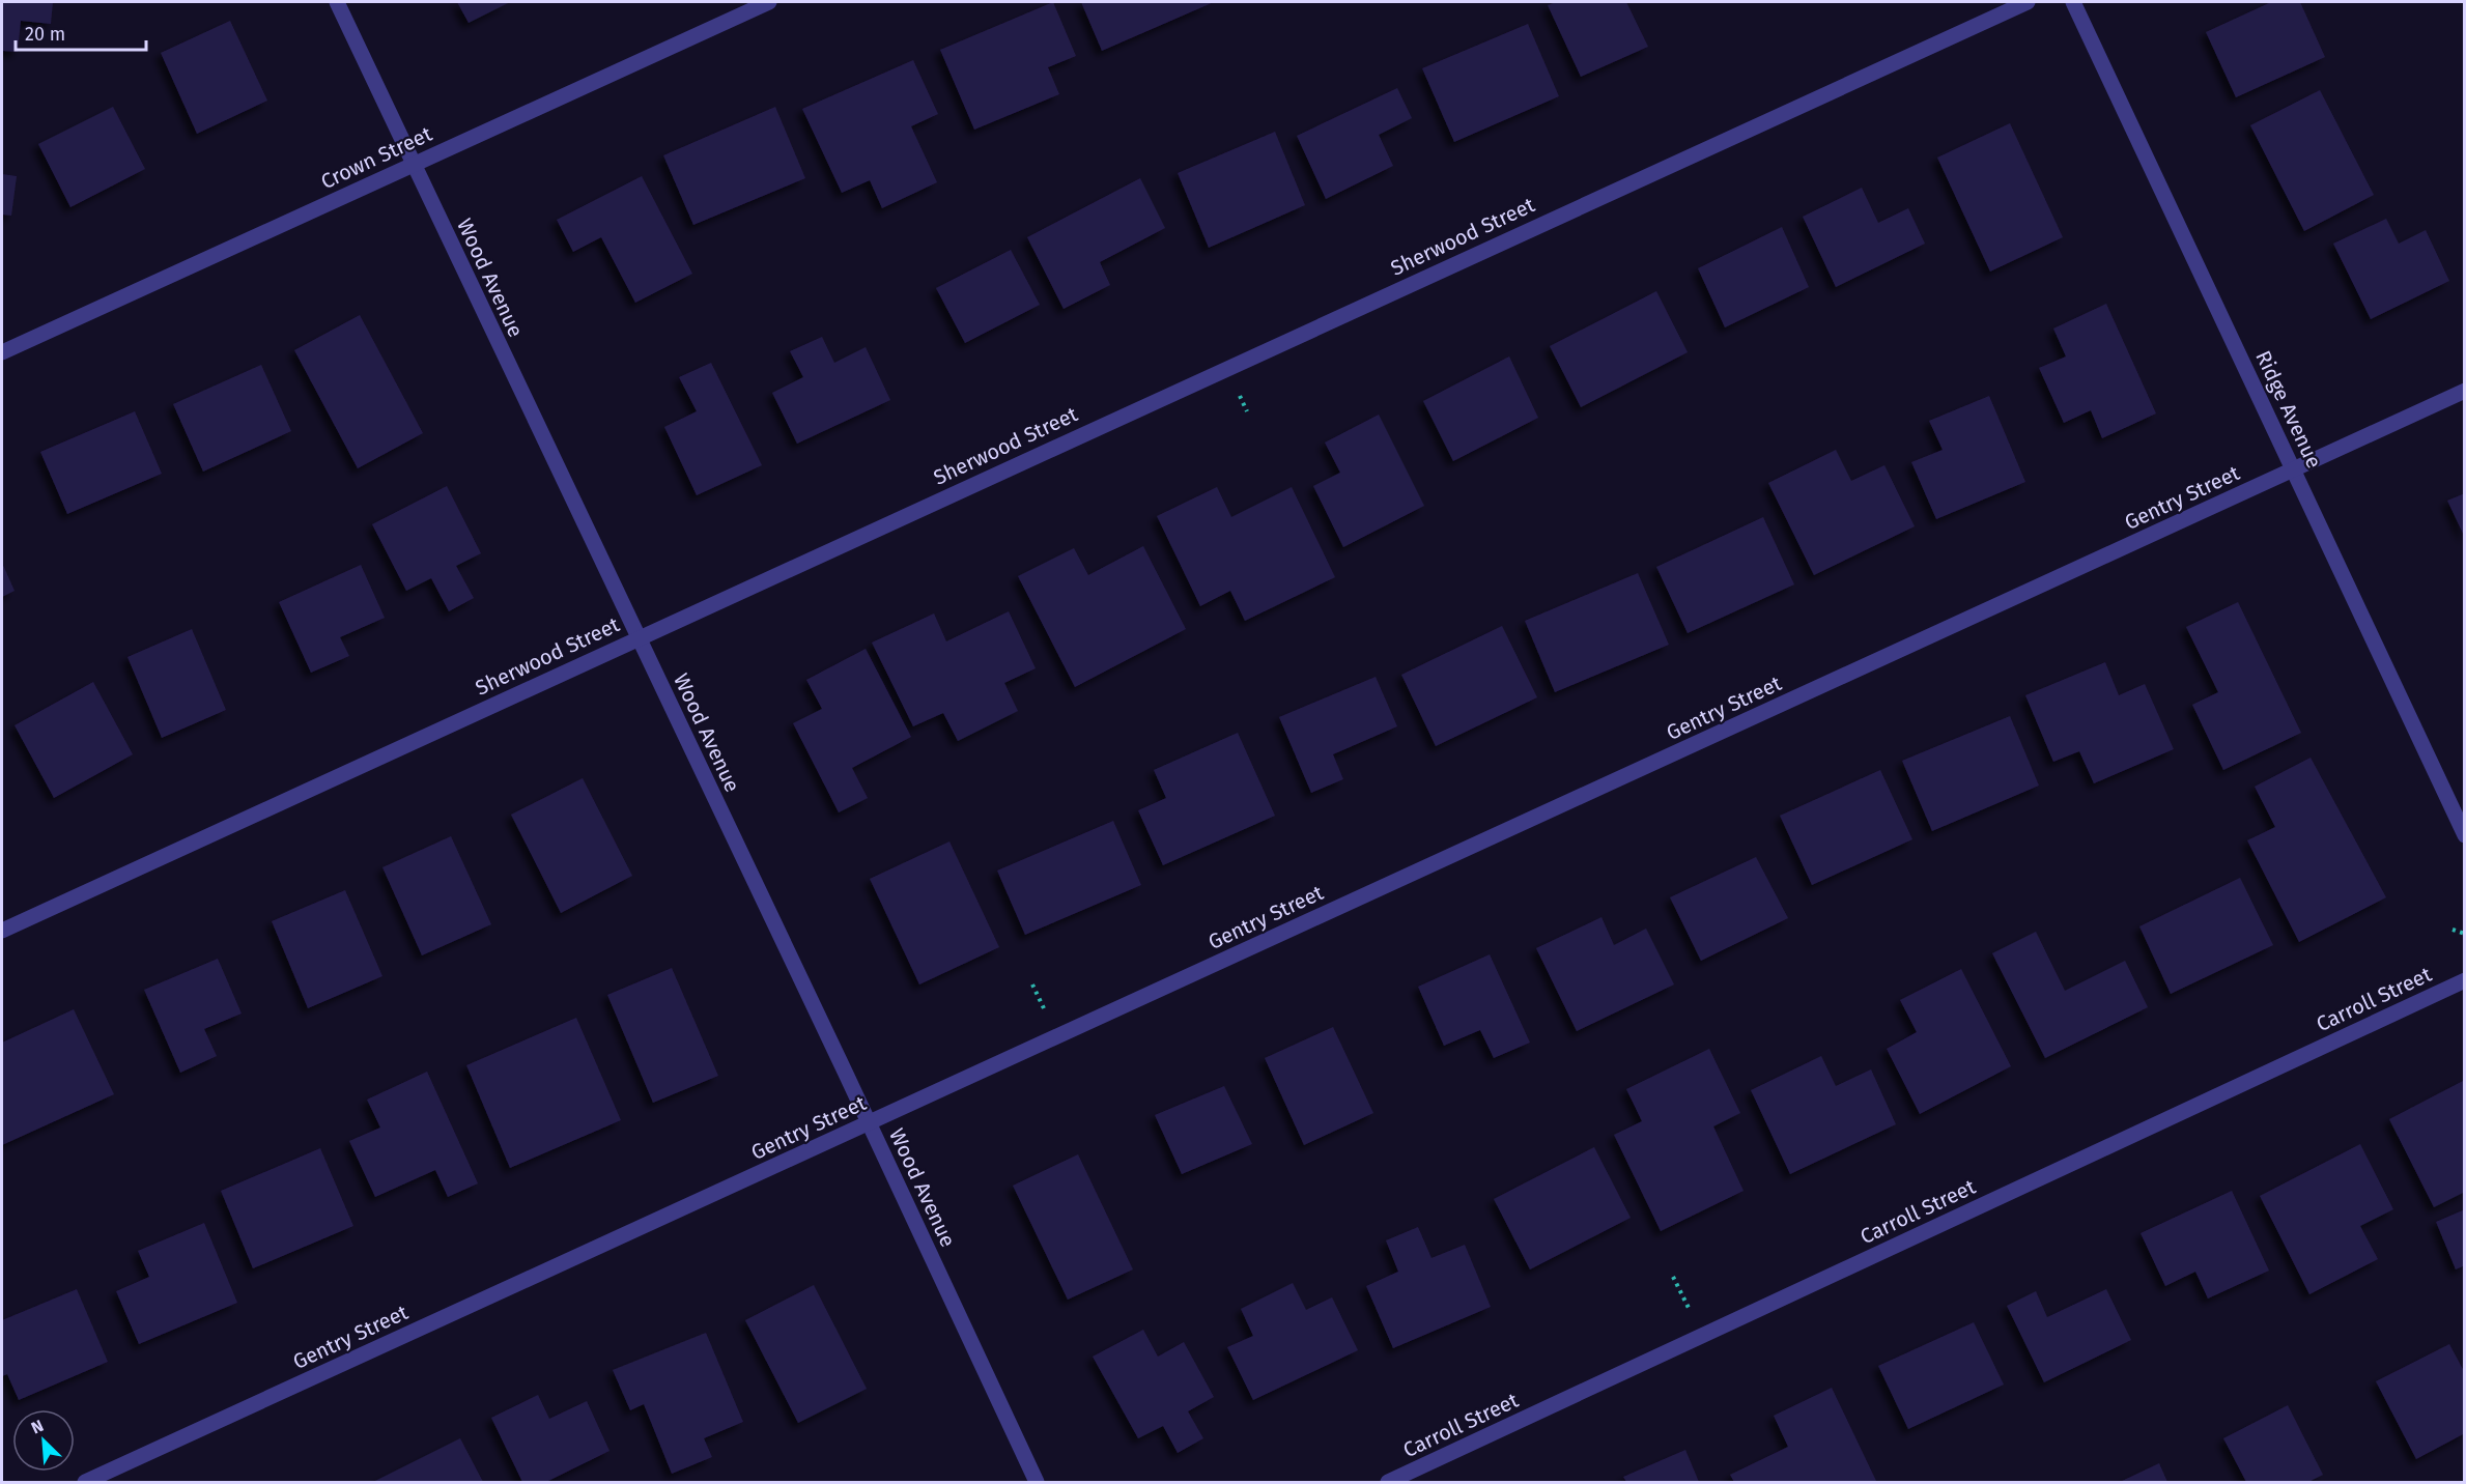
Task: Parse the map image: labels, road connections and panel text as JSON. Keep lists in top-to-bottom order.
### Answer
{
  "streets": {
    "street": [
      "Crown Street",
      "Sherwood Street",
      "Wood Avenue",
      "Ridge Avenue",
      "Gentry Street",
      "Carroll Street"
    ]
  },
  "crossings": [
    ["Crown Street", "Wood Avenue"],
    ["Sherwood Street", "Wood Avenue"],
    ["Wood Avenue", "Gentry Street"],
    ["Ridge Avenue", "Gentry Street"]
  ],
  "scale_bar": "20 m",
  "north": "top left"
}
